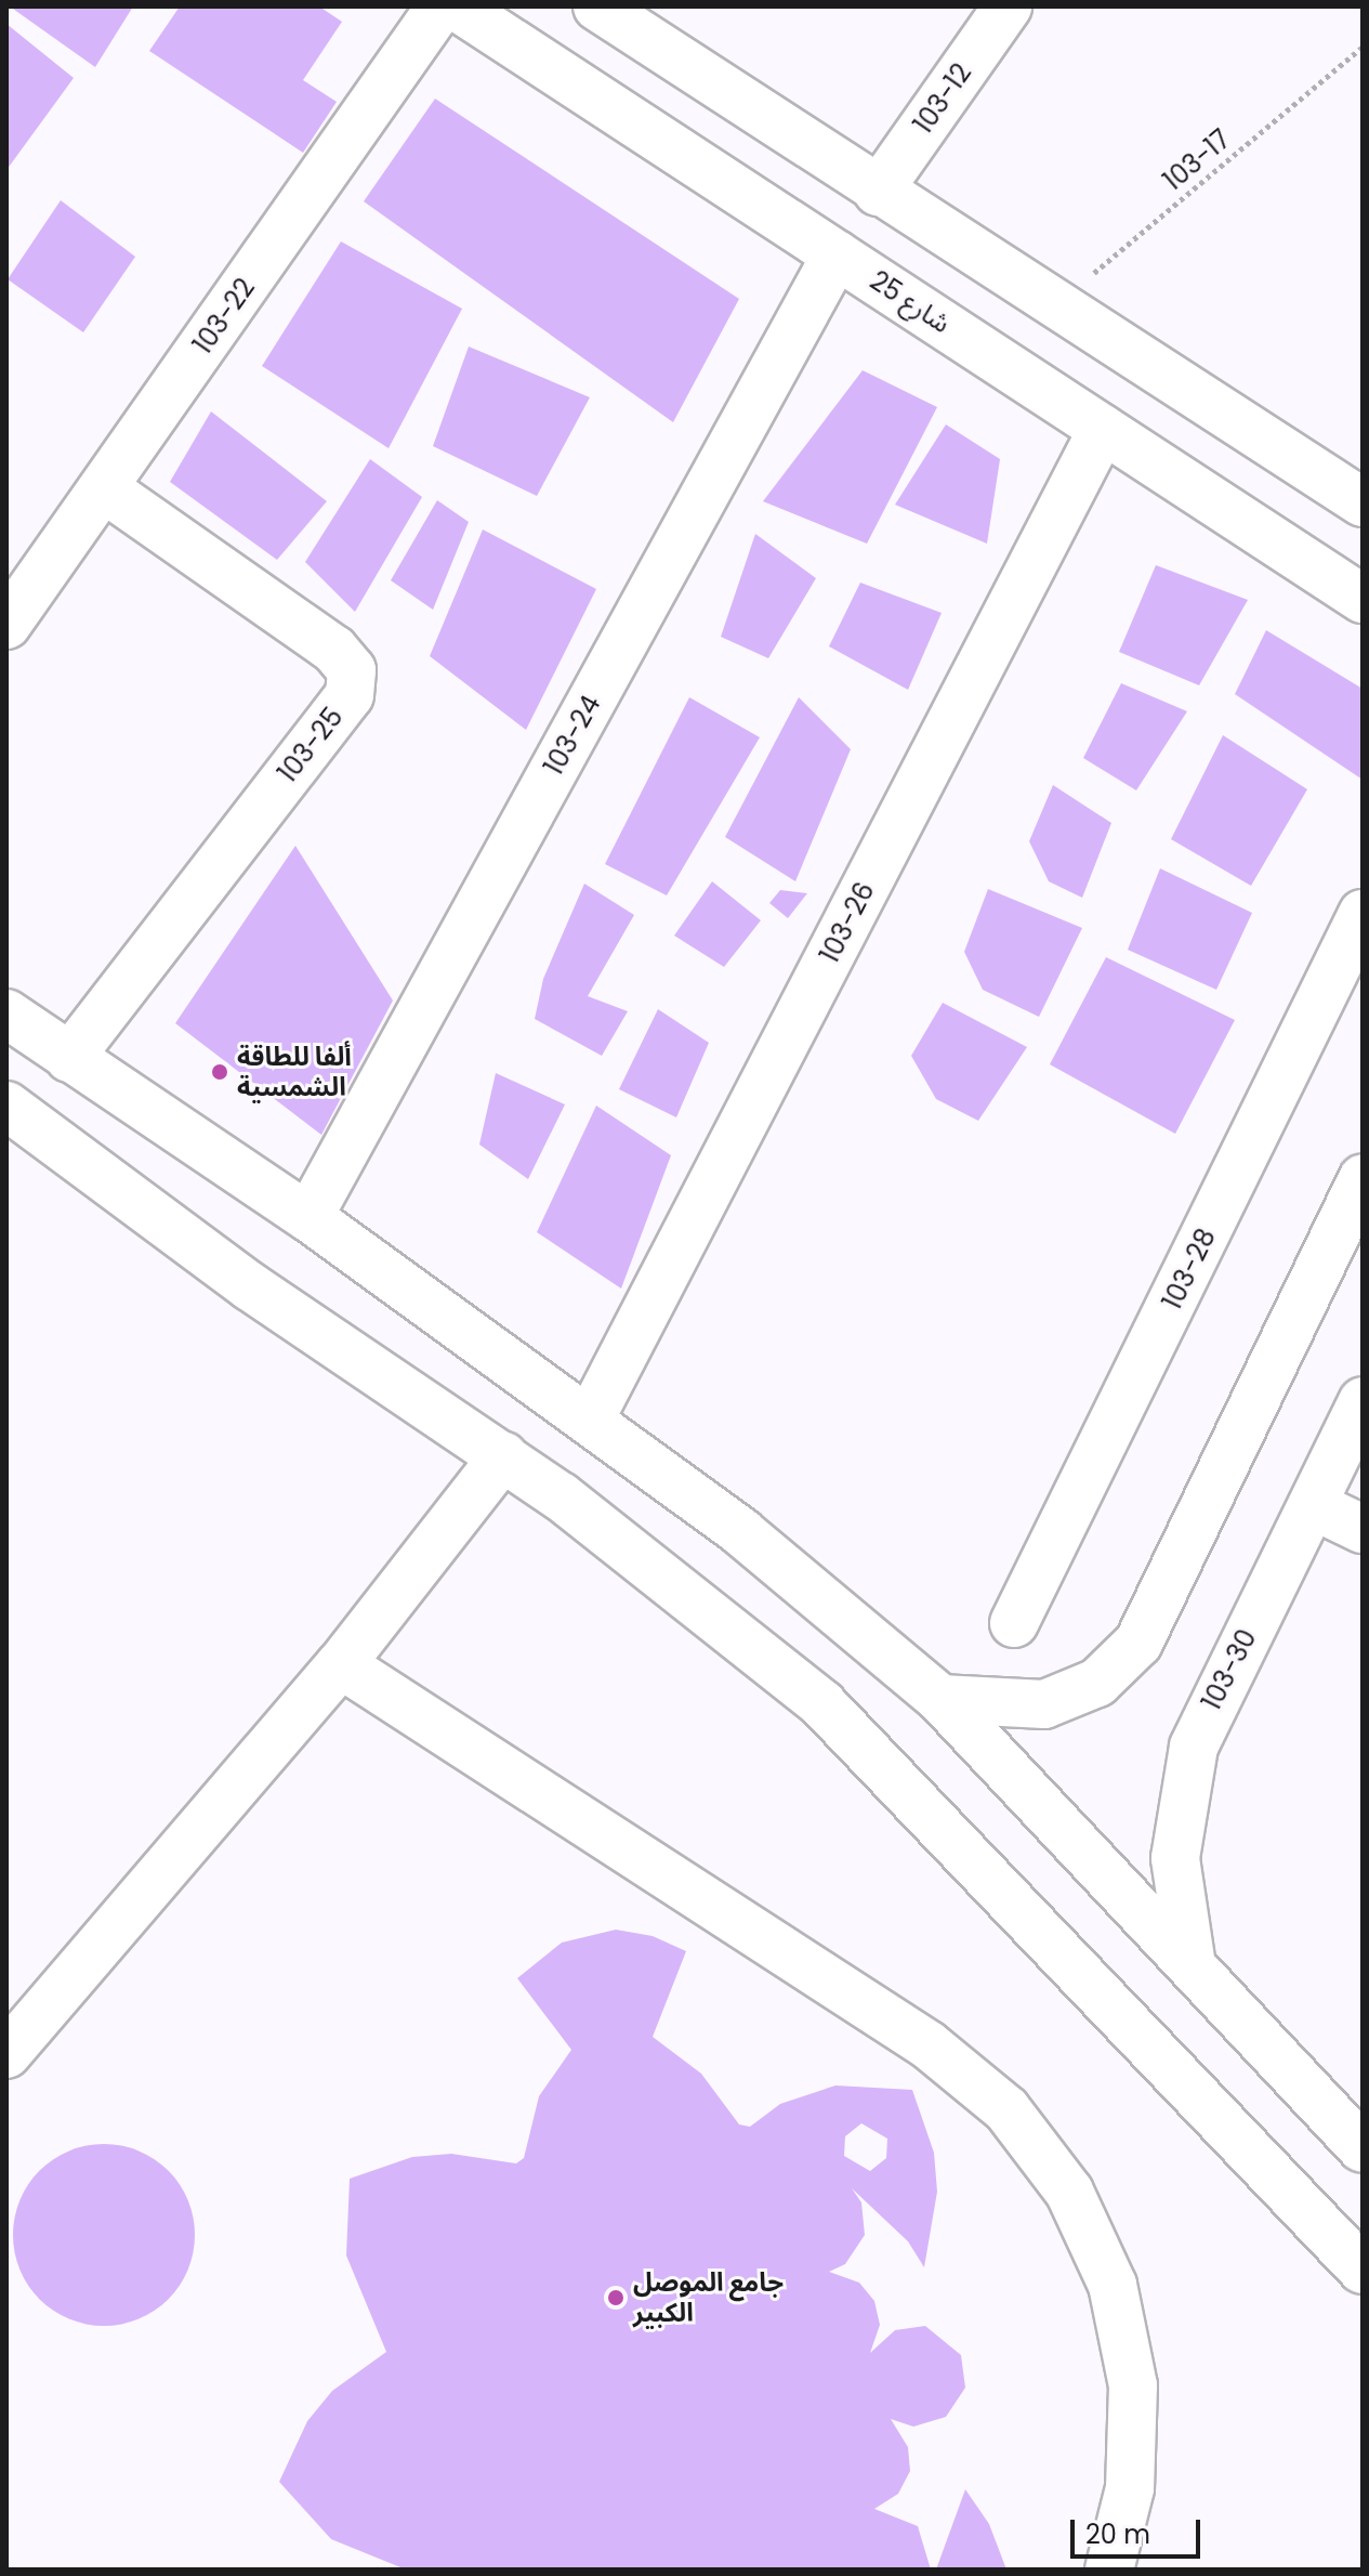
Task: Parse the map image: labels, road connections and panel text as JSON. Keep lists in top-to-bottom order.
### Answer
{
  "streets": {
    "street": [
      "103-12",
      "شارع 25",
      "103-22",
      "103-24",
      "103-25",
      "103-26",
      "103-28",
      "103-30"
    ],
    "path": ["103-17"]
  },
  "crossings": [
    ["شارع 25", "103-24"],
    ["شارع 25", "103-26"],
    ["103-22", "103-25"]
  ],
  "places": ["ألفا للطاقة الشمسية", "جامع الموصل الكبير"],
  "scale_bar": "20 m"
}
